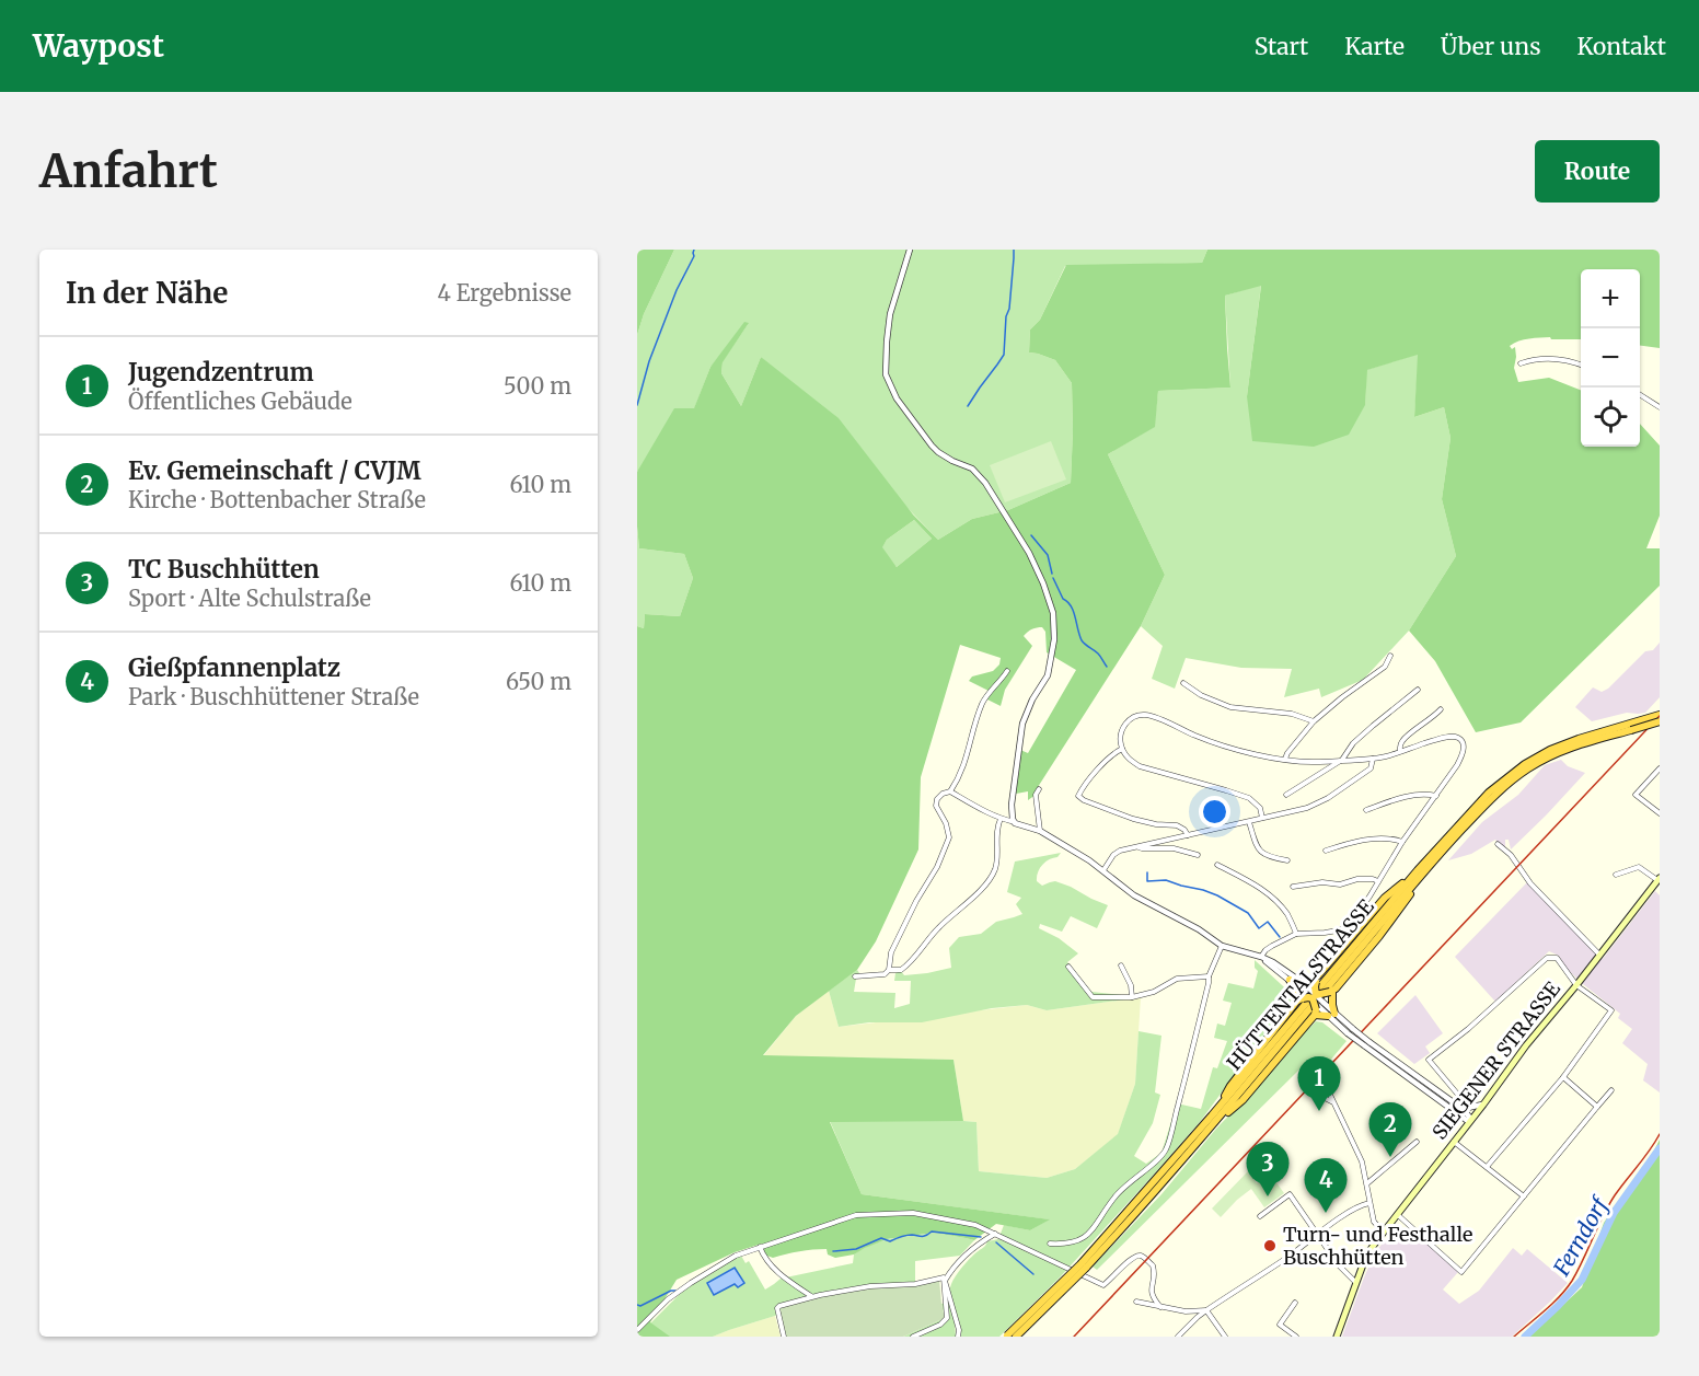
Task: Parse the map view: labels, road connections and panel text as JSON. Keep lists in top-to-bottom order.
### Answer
{
  "streets": {
    "highway": ["HÜTTENTALSTRASSE"],
    "main road": ["SIEGENER STRASSE"]
  },
  "water": ["Ferndorf"],
  "places": ["Turn- und Festhalle Buschhütten"],
  "page": {
    "header": "Waypost",
    "nav": [
      "Start",
      "Karte",
      "Über uns",
      "Kontakt"
    ],
    "buttons": "Route",
    "title": "Anfahrt",
    "heading": ["In der Nähe", "4 Ergebnisse"],
    "map_buttons": ["+", "−"],
    "list": [
      {
        "mark": "1",
        "name": "Jugendzentrum",
        "note": "Öffentliches Gebäude",
        "value": "500 m"
      },
      {
        "mark": "2",
        "name": "Ev. Gemeinschaft / CVJM",
        "note": "Kirche · Bottenbacher Straße",
        "value": "610 m"
      },
      {
        "mark": "3",
        "name": "TC Buschhütten",
        "note": "Sport · Alte Schulstraße",
        "value": "610 m"
      },
      {
        "mark": "4",
        "name": "Gießpfannenplatz",
        "note": "Park · Buschhüttener Straße",
        "value": "650 m"
      }
    ],
    "pins": [
      "1",
      "2",
      "3",
      "4"
    ]
  }
}
